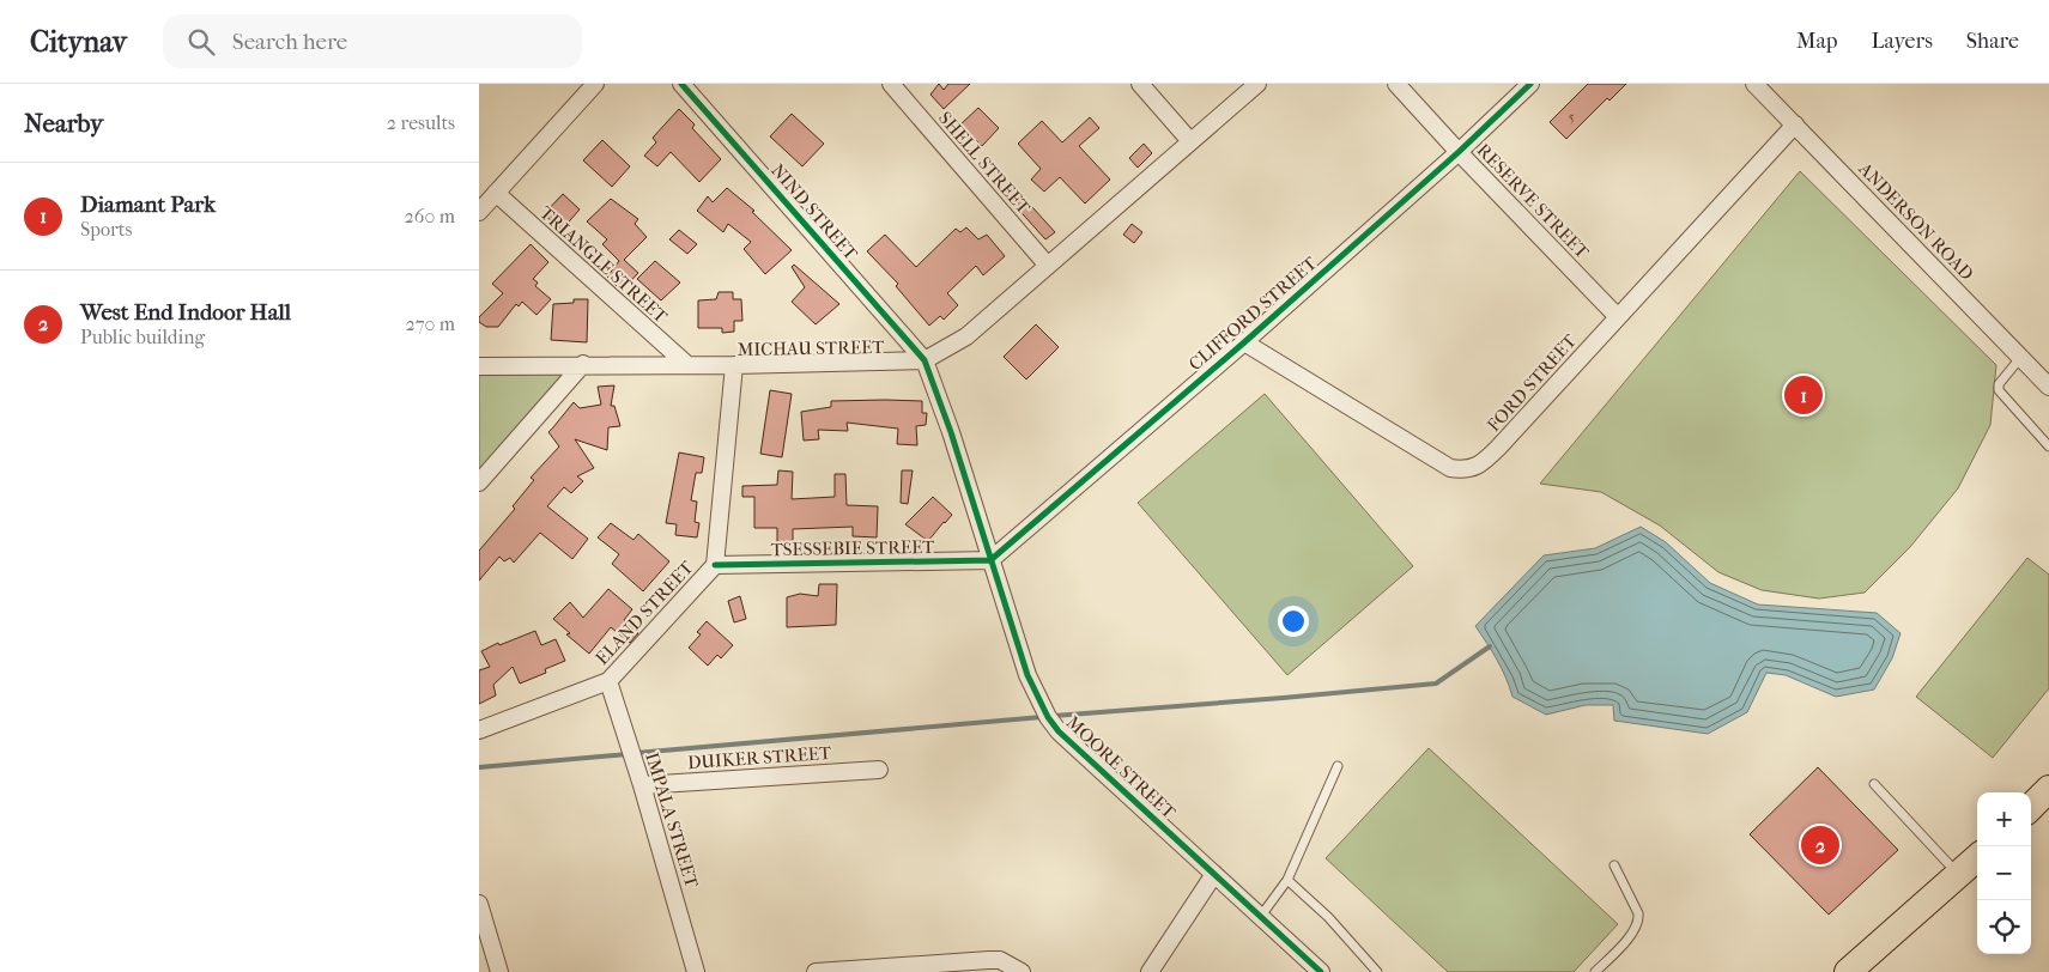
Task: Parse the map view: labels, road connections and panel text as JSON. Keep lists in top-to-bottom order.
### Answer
{
  "streets": {
    "street": [
      "SHELL STREET",
      "RESERVE STREET",
      "NIND STREET",
      "ANDERSON ROAD",
      "TRIANGLE STREET",
      "CLIFFORD STREET",
      "MICHAU STREET",
      "FORD STREET",
      "TSESSEBIE STREET",
      "ELAND STREET",
      "DUIKER STREET",
      "MOORE STREET",
      "IMPALA STREET"
    ]
  },
  "crossings": [
    ["SHELL STREET", "MICHAU STREET"],
    ["RESERVE STREET", "CLIFFORD STREET"],
    ["RESERVE STREET", "FORD STREET"],
    ["NIND STREET", "MICHAU STREET"],
    ["NIND STREET", "MOORE STREET"],
    ["ANDERSON ROAD", "FORD STREET"],
    ["TRIANGLE STREET", "MICHAU STREET"],
    ["CLIFFORD STREET", "FORD STREET"],
    ["CLIFFORD STREET", "TSESSEBIE STREET"],
    ["CLIFFORD STREET", "MOORE STREET"],
    ["MICHAU STREET", "ELAND STREET"],
    ["MICHAU STREET", "MOORE STREET"],
    ["TSESSEBIE STREET", "ELAND STREET"],
    ["TSESSEBIE STREET", "MOORE STREET"],
    ["ELAND STREET", "IMPALA STREET"],
    ["DUIKER STREET", "IMPALA STREET"]
  ],
  "house_numbers": ["5"],
  "page": {
    "header": "Citynav",
    "search": "Search here",
    "nav": ["Map", "Layers", "Share"],
    "heading": ["Nearby", "2 results"],
    "list": [
      {
        "mark": "1",
        "name": "Diamant Park",
        "note": "Sports",
        "value": "260 m"
      },
      {
        "mark": "2",
        "name": "West End Indoor Hall",
        "note": "Public building",
        "value": "270 m"
      }
    ],
    "pins": ["1", "2"],
    "map_buttons": ["+", "−"]
  }
}
